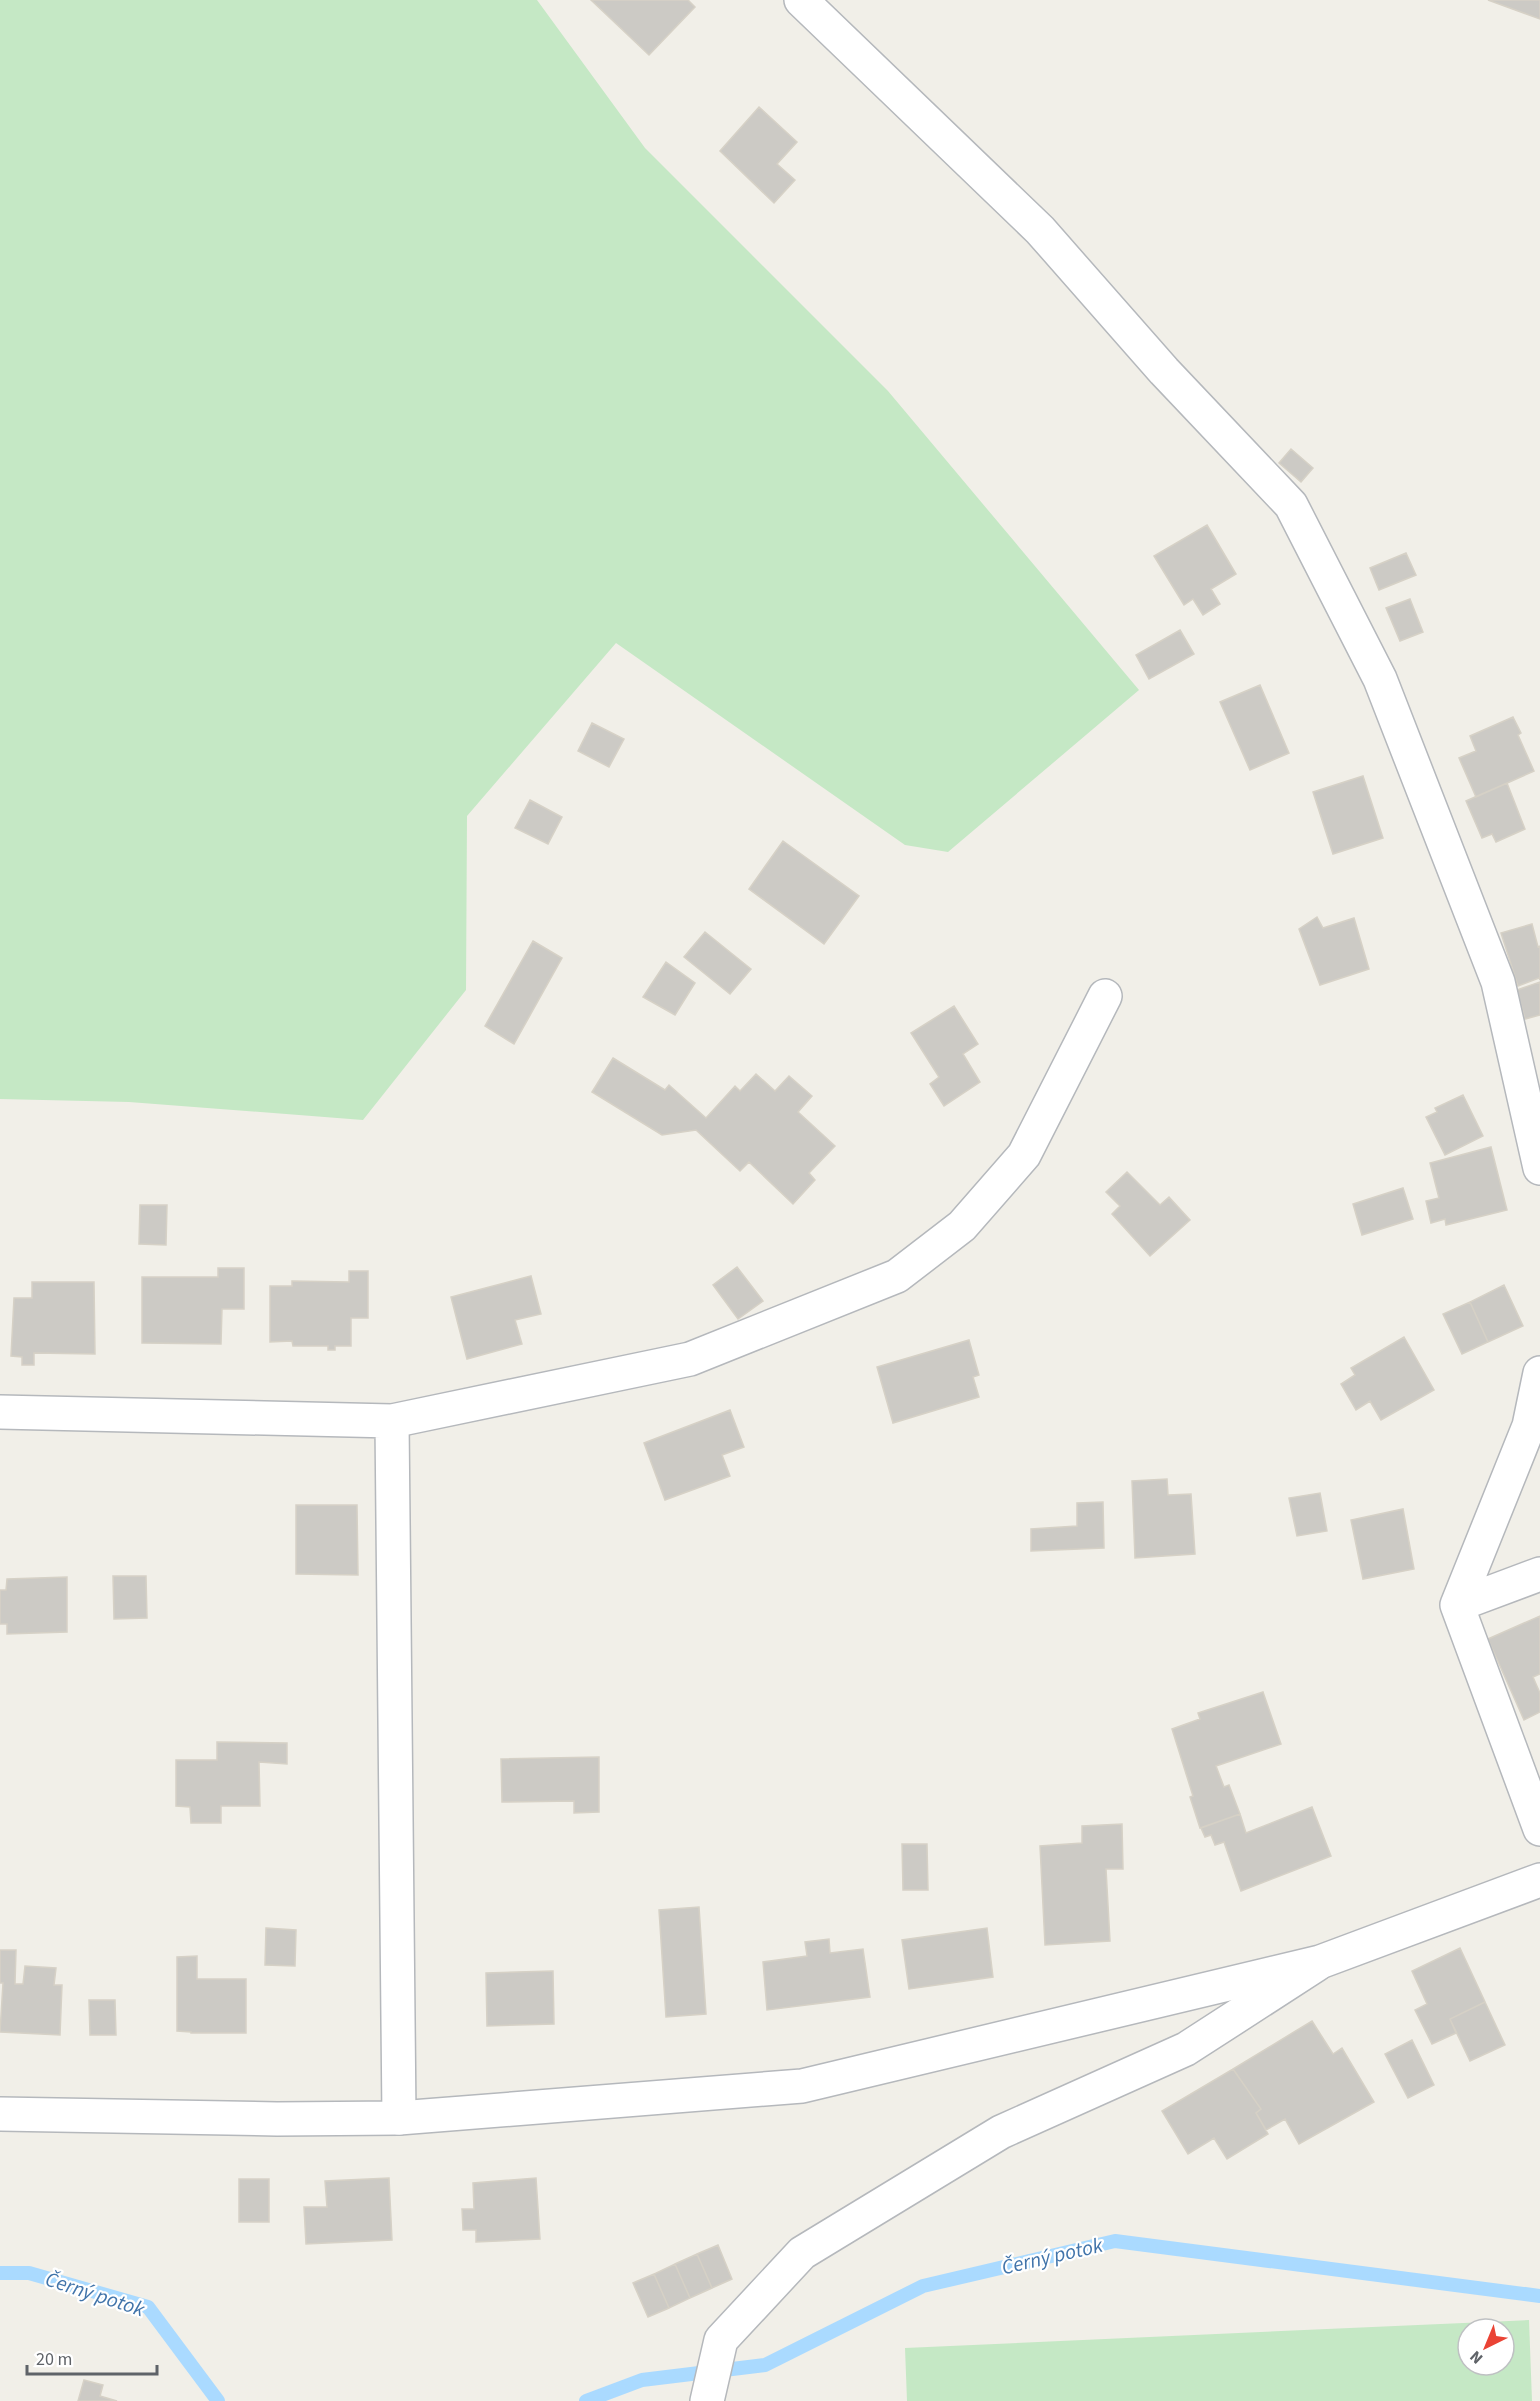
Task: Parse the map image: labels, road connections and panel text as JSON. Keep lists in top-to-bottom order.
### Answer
{
  "water": ["Černý potok"],
  "scale_bar": "20 m",
  "north": "bottom left"
}
